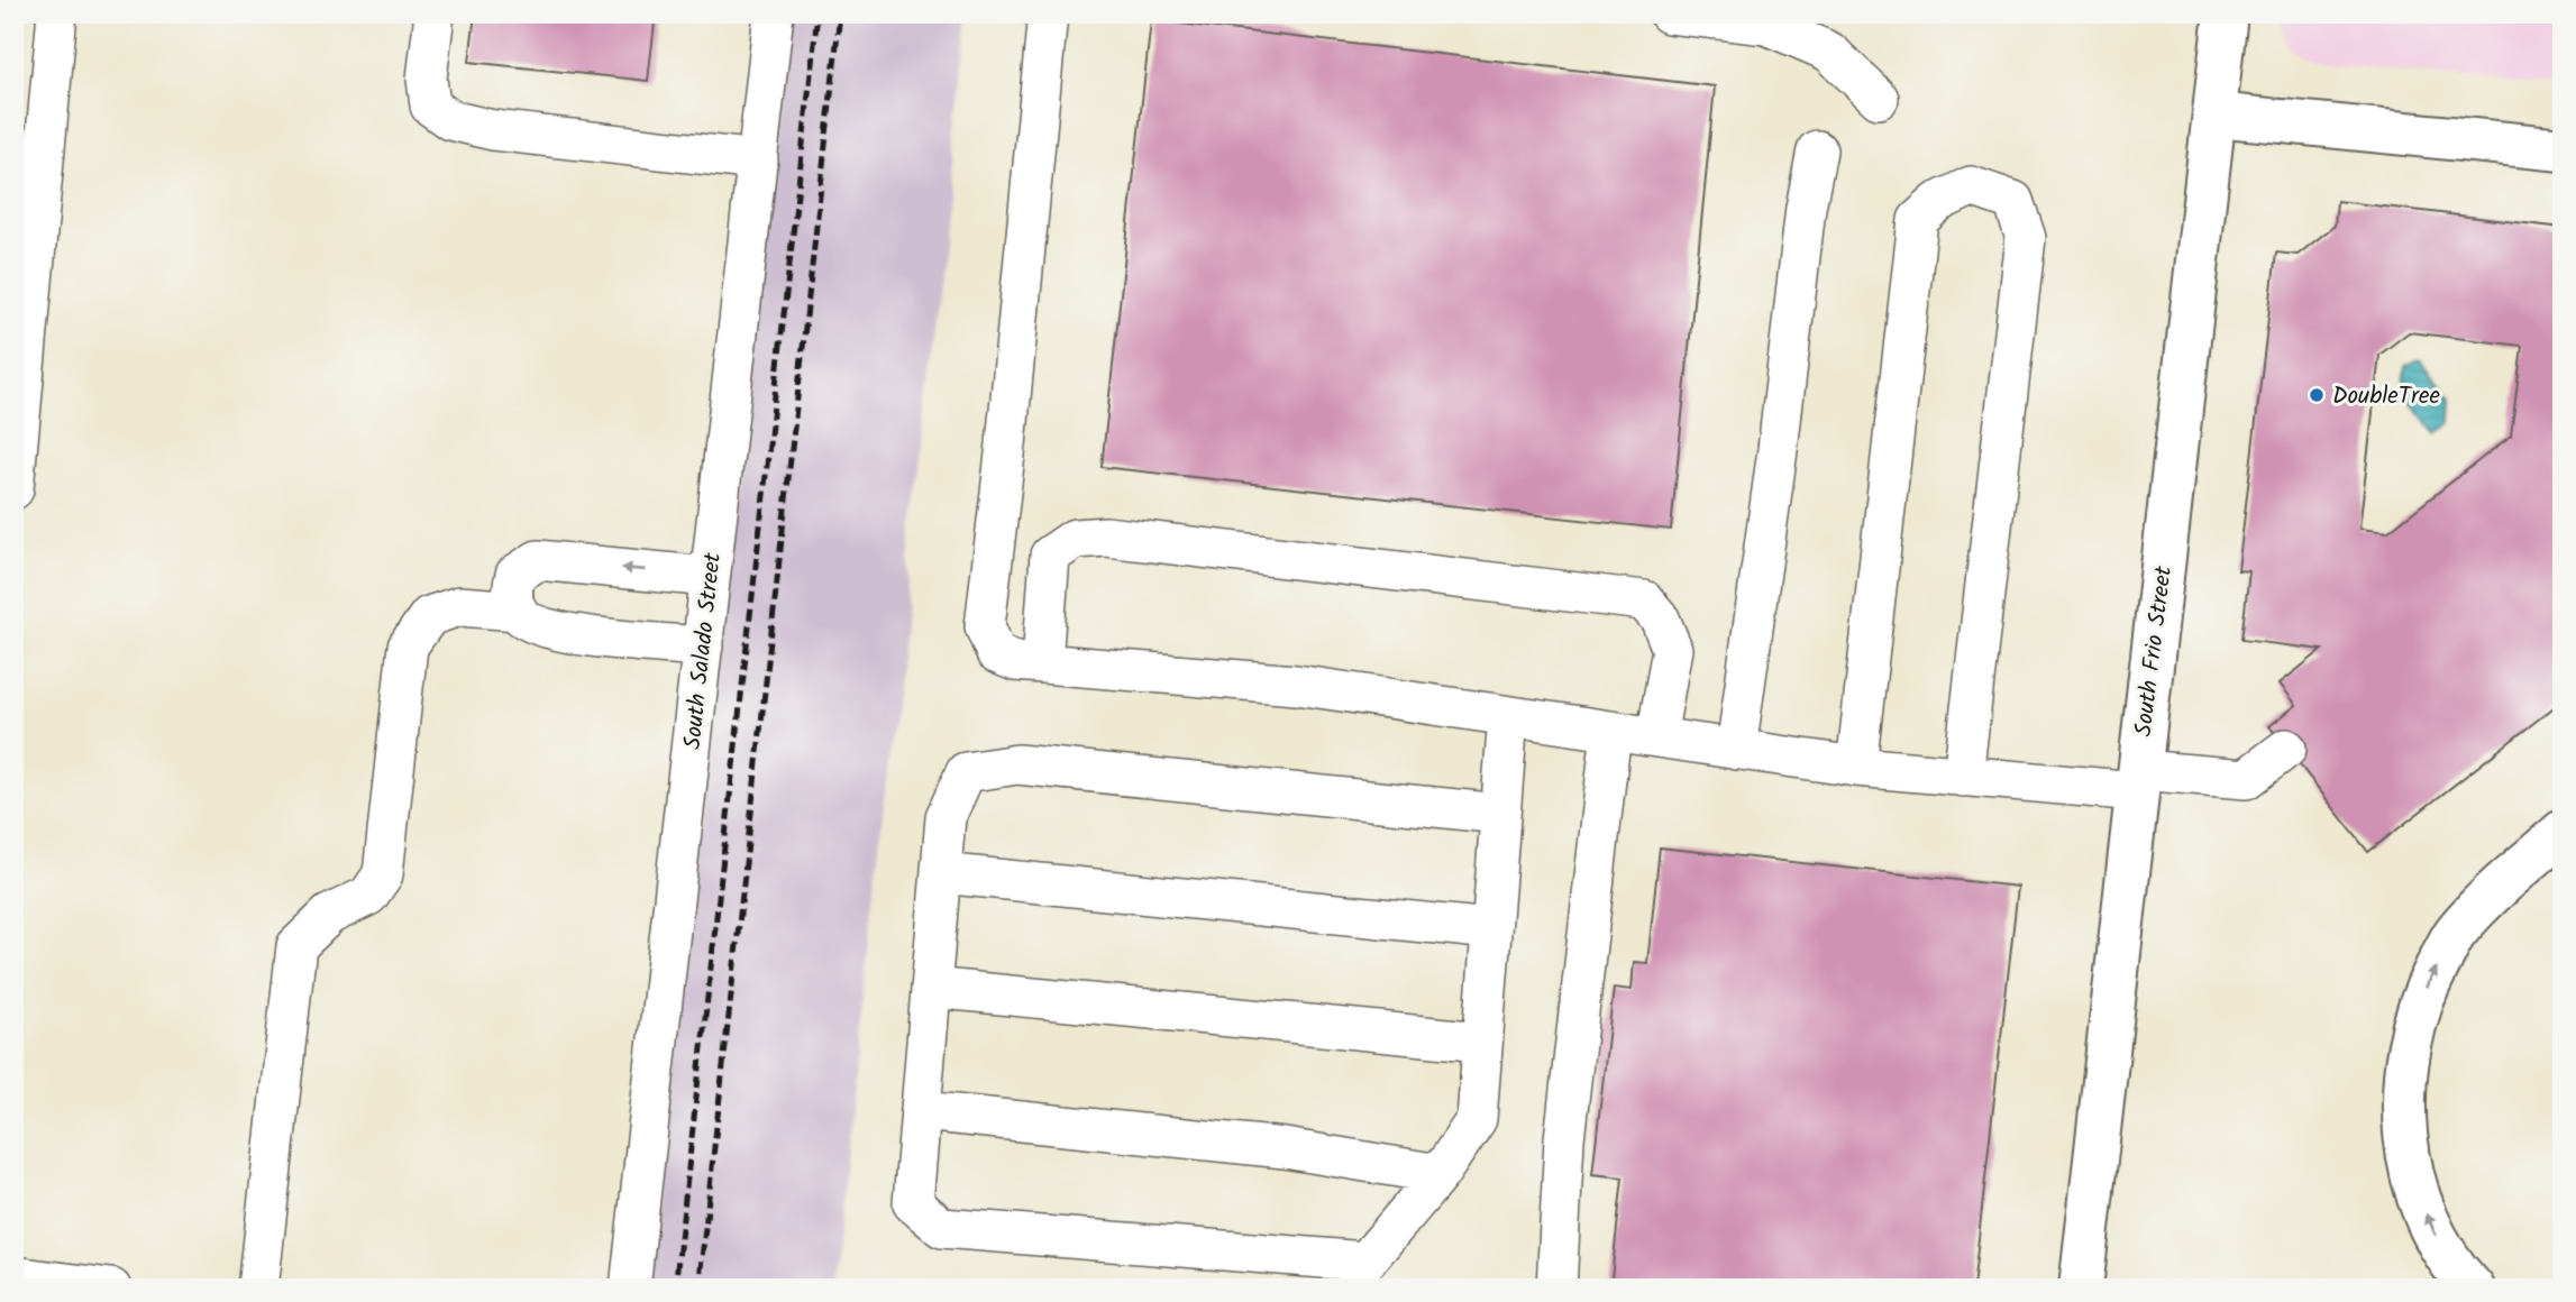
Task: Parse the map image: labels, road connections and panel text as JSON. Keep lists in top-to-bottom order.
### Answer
{
  "streets": {
    "main road": ["South Frio Street"],
    "street": ["South Salado Street"]
  },
  "places": ["DoubleTree"]
}
